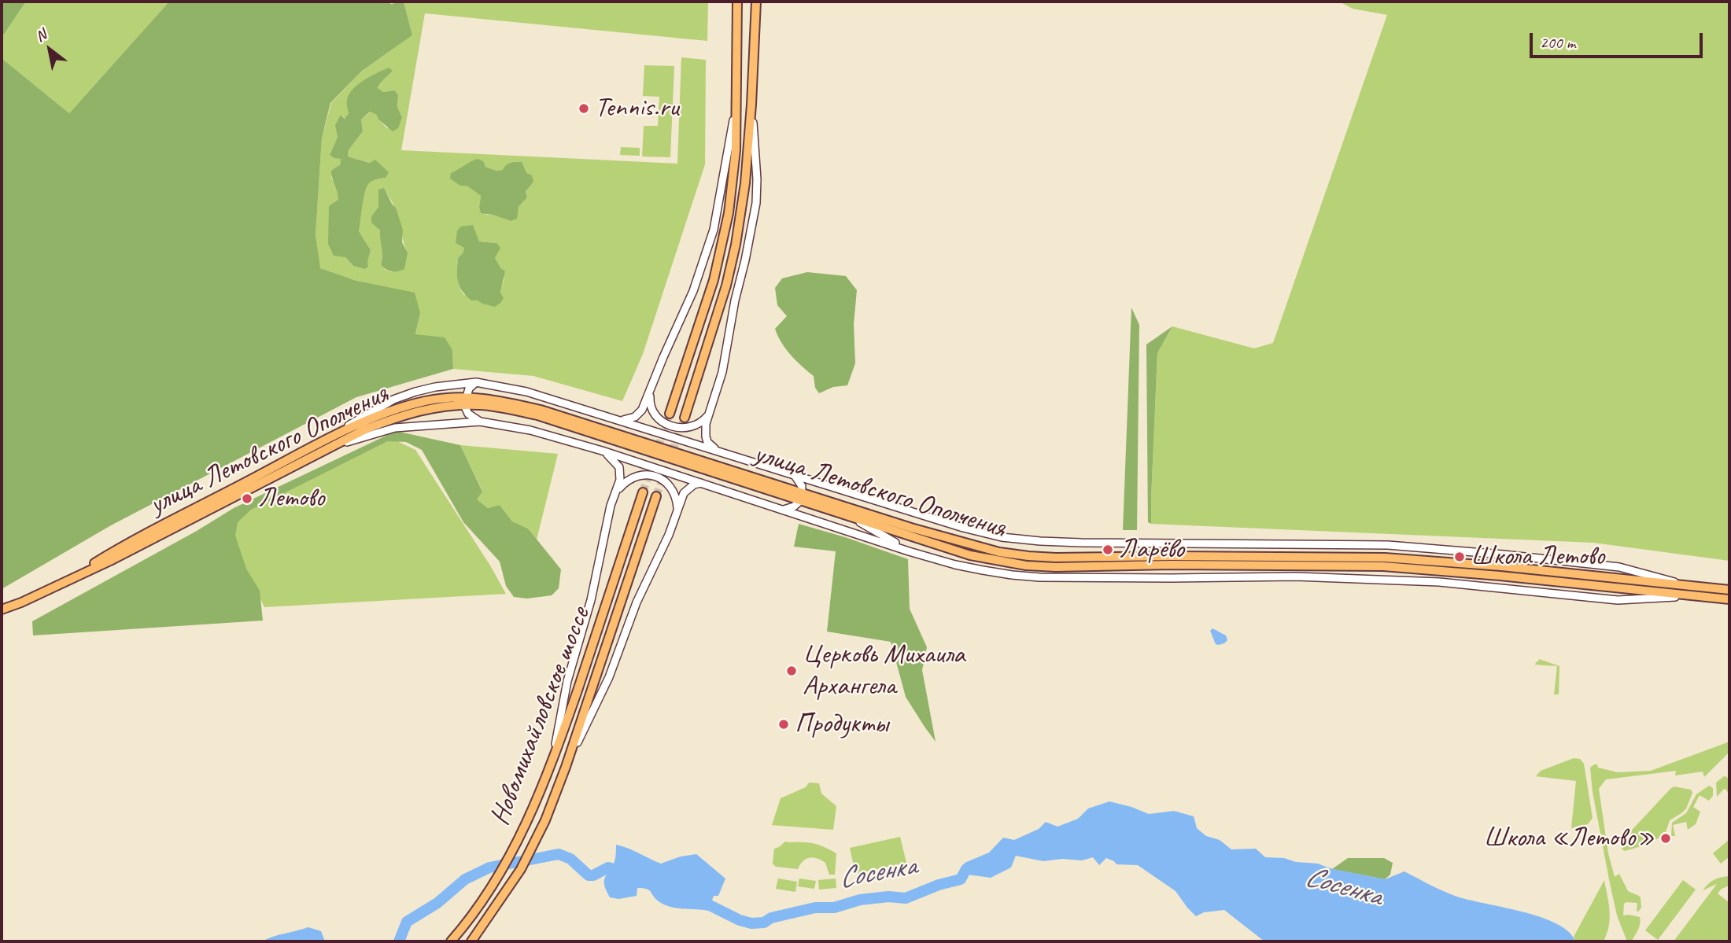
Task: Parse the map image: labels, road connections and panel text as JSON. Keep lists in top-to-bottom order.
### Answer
{
  "streets": {
    "main road": ["улица Летовского Ополчения", "Новомихайловское шоссе"]
  },
  "water": ["Сосенка"],
  "places": [
    "Tennis.ru",
    "Летово",
    "Ларёво",
    "Школа Летово",
    "Церковь Михаила Архангела",
    "Продукты",
    "Школа «Летово»"
  ],
  "scale_bar": "200 m",
  "north": "top left"
}
